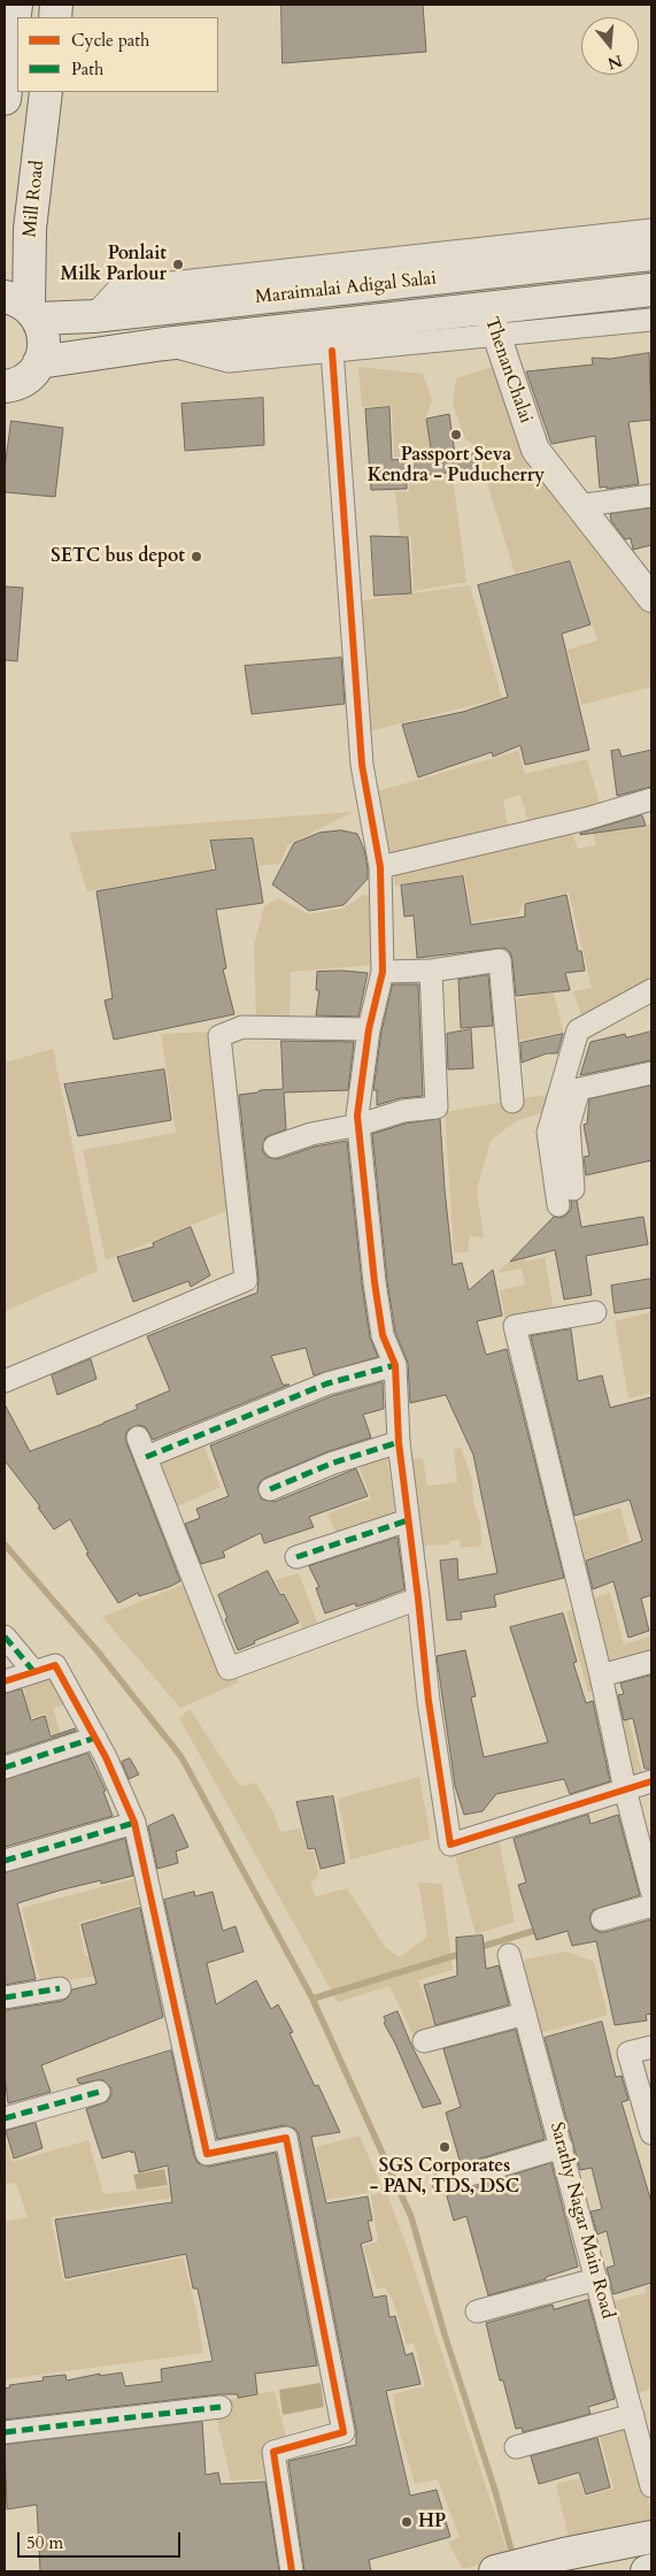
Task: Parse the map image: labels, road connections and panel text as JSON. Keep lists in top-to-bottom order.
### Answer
{
  "streets": {
    "main road": ["Mill Road", "Maraimalai Adigal Salai"],
    "street": ["ThenanChalai", "Sarathy Nagar Main Road"]
  },
  "crossings": [
    ["Mill Road", "Maraimalai Adigal Salai"],
    ["Maraimalai Adigal Salai", "ThenanChalai"]
  ],
  "places": [
    "Ponlait Milk Parlour",
    "Passport Seva Kendra - Puducherry",
    "SETC bus depot",
    "SGS Corporates - PAN, TDS, DSC",
    "HP"
  ],
  "legend": ["Cycle path", "Path"],
  "scale_bar": "50 m",
  "north": "bottom"
}
